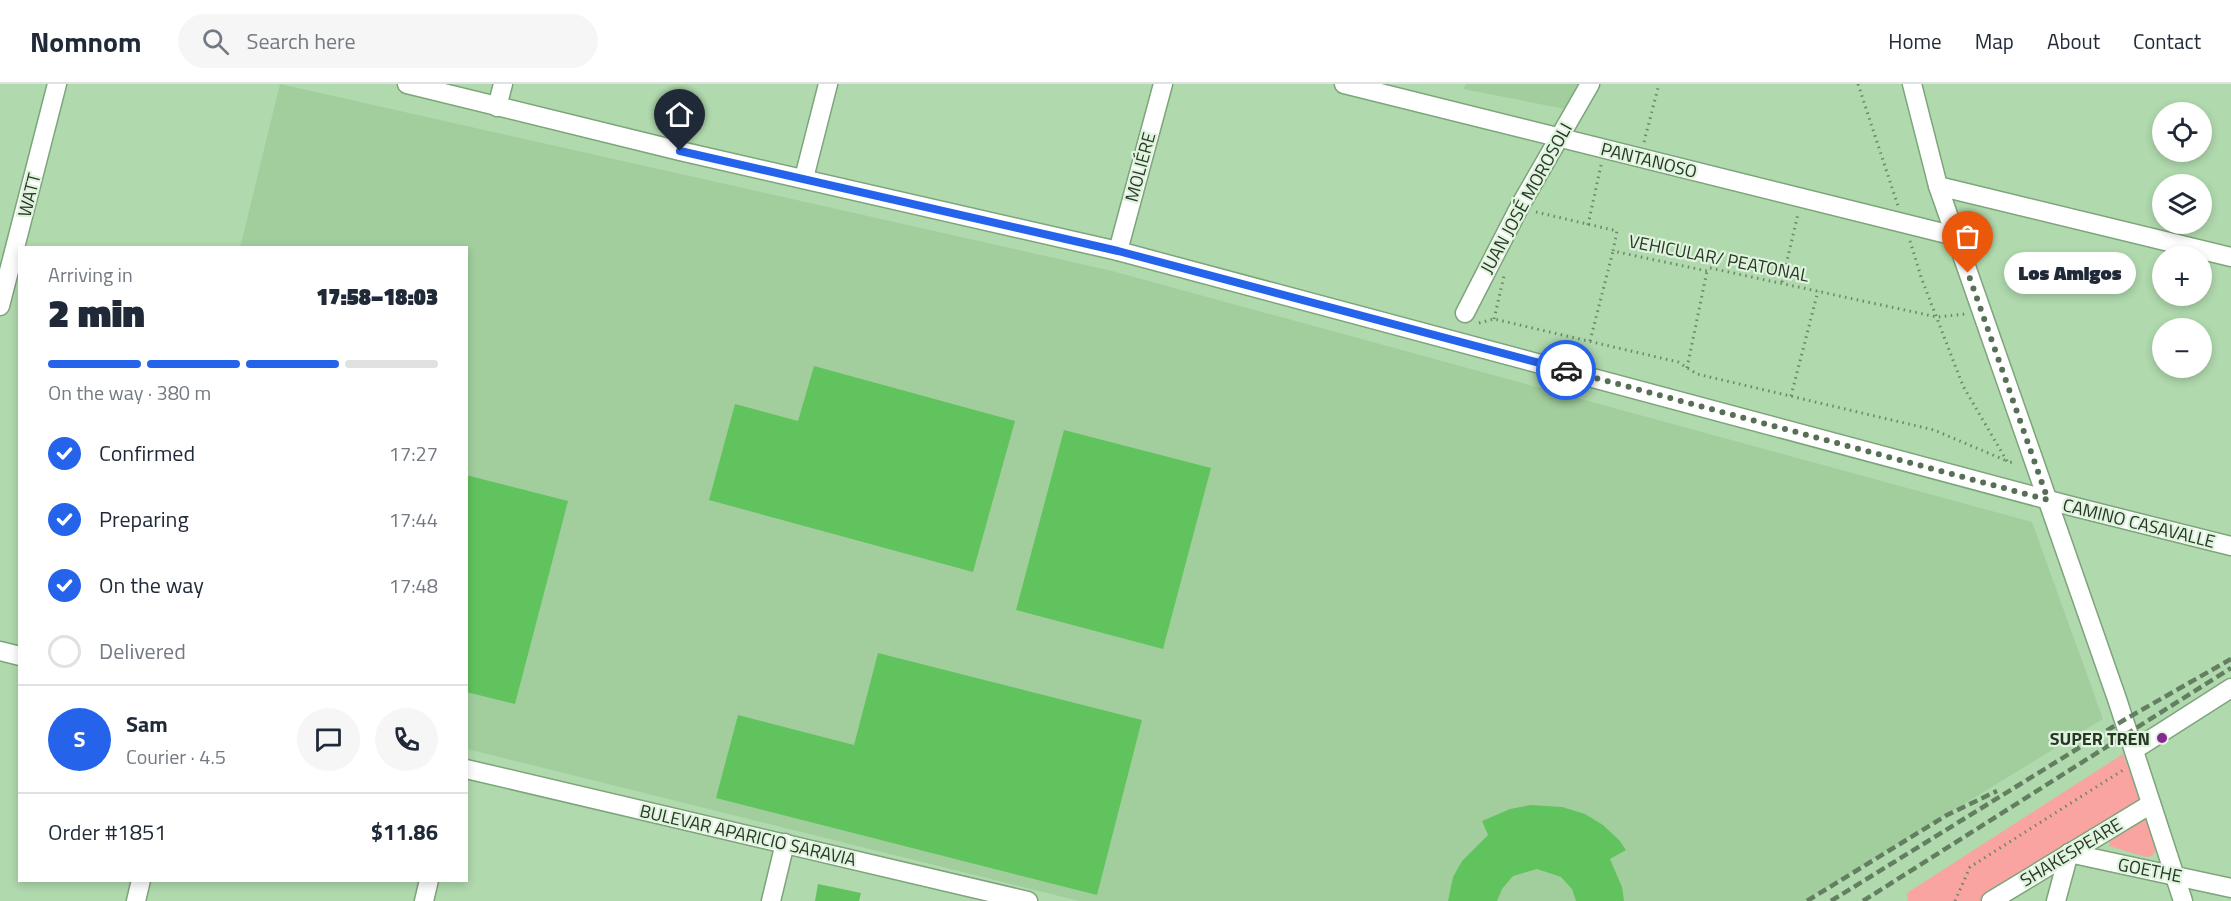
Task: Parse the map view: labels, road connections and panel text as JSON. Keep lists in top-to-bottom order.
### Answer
{
  "streets": {
    "street": [
      "PANTANOSO",
      "MOLIÉRE",
      "WATT",
      "JUAN JOSÉ MOROSOLI",
      "CAMINO CASAVALLE",
      "BULEVAR APARICIO SARAVIA",
      "SHAKESPEARE",
      "GOETHE"
    ],
    "path": ["VEHICULAR/ PEATONAL"]
  },
  "crossings": [
    ["PANTANOSO", "JUAN JOSÉ MOROSOLI"],
    ["MOLIÉRE", "CAMINO CASAVALLE"],
    ["JUAN JOSÉ MOROSOLI", "VEHICULAR/ PEATONAL"],
    ["SHAKESPEARE", "GOETHE"]
  ],
  "places": ["Los Amigos", "SUPER TREN"],
  "page": {
    "header": "Nomnom",
    "search": "Search here",
    "nav": [
      "Home",
      "Map",
      "About",
      "Contact"
    ],
    "map_buttons": ["+", "−"],
    "heading": ["2 min", "Arriving in", "17:58–18:03"],
    "panel": [
      "Sam",
      "Courier · 4.5",
      "Order #1851",
      "$11.86"
    ],
    "bubble": "Los Amigos",
    "bar": "On the way · 380 m",
    "list": [
      ["Confirmed", "17:27"],
      ["Preparing", "17:44"],
      ["On the way", "17:48"],
      "Delivered"
    ],
    "round": "S"
  }
}
